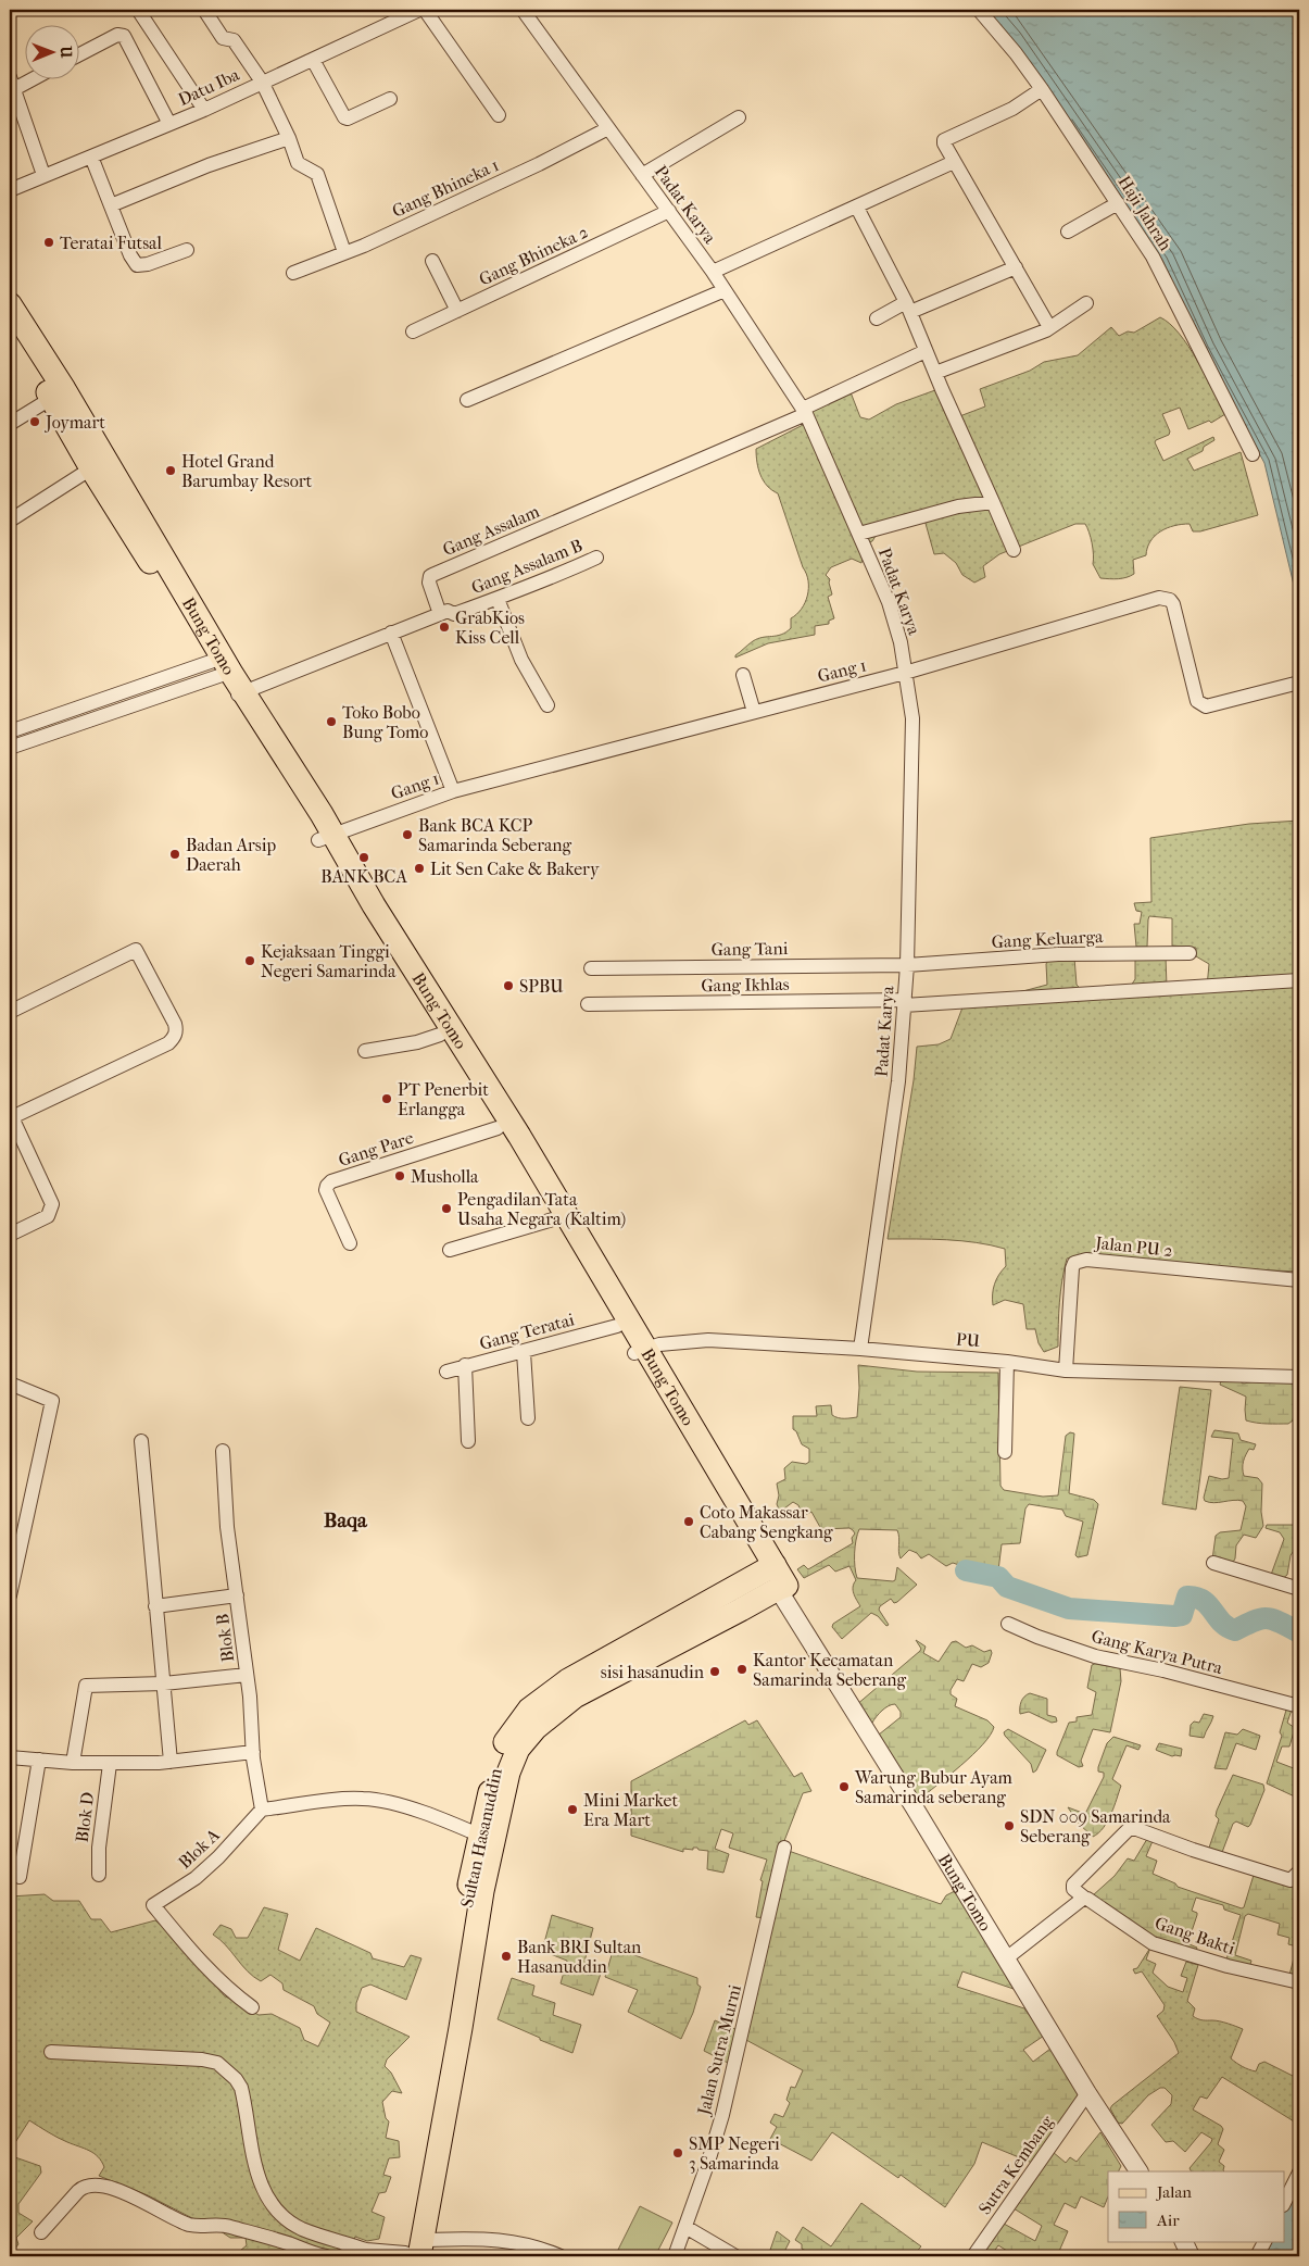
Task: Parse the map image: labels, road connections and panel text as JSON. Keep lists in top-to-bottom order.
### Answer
{
  "streets": {
    "main road": ["Bung Tomo", "Sultan Hasanuddin"],
    "street": [
      "Datu Iba",
      "Gang Bhineka 1",
      "Padat Karya",
      "Haji Jahrah",
      "Gang Bhineka 2",
      "Gang Assalam",
      "Gang Assalam B",
      "Gang 1",
      "Gang Keluarga",
      "Gang Tani",
      "Gang Ikhlas",
      "Gang Pare",
      "Jalan PU 2",
      "Gang Teratai",
      "PU",
      "Blok B",
      "Gang Karya Putra",
      "Blok D",
      "Blok A",
      "Gang Bakti",
      "Jalan Sutra Murni",
      "Sutra Kembang"
    ]
  },
  "crossings": [
    ["Gang Bhineka 1", "Padat Karya"],
    ["Padat Karya", "Gang Bhineka 2"],
    ["Padat Karya", "Gang Assalam"],
    ["Padat Karya", "Gang 1"],
    ["Padat Karya", "Gang Keluarga"],
    ["Padat Karya", "Gang Tani"],
    ["Padat Karya", "Gang Ikhlas"],
    ["Padat Karya", "PU"],
    ["Gang Assalam", "Gang Assalam B"],
    ["Bung Tomo", "Gang 1"],
    ["Bung Tomo", "Gang Pare"],
    ["Bung Tomo", "Gang Teratai"],
    ["Bung Tomo", "PU"],
    ["Bung Tomo", "Sultan Hasanuddin"],
    ["Bung Tomo", "Sutra Kembang"],
    ["Gang Keluarga", "Gang Tani"],
    ["Jalan PU 2", "PU"],
    ["Blok B", "Blok A"]
  ],
  "districts": ["Baqa"],
  "places": [
    "Teratai Futsal",
    "Joymart",
    "Hotel Grand Barumbay Resort",
    "GrabKios Kiss Cell",
    "Toko Bobo Bung Tomo",
    "Bank BCA KCP Samarinda Seberang",
    "Badan Arsip Daerah",
    "BANK BCA",
    "Lit Sen Cake & Bakery",
    "Kejaksaan Tinggi Negeri Samarinda",
    "SPBU",
    "PT Penerbit Erlangga",
    "Musholla",
    "Pengadilan Tata Usaha Negara (Kaltim)",
    "Coto Makassar Cabang Sengkang",
    "Kantor Kecamatan Samarinda Seberang",
    "sisi hasanudin",
    "Warung Bubur Ayam Samarinda seberang",
    "Mini Market Era Mart",
    "SDN 009 Samarinda Seberang",
    "Bank BRI Sultan Hasanuddin",
    "SMP Negeri 3 Samarinda"
  ],
  "legend": ["Jalan", "Air"],
  "north": "right"
}
